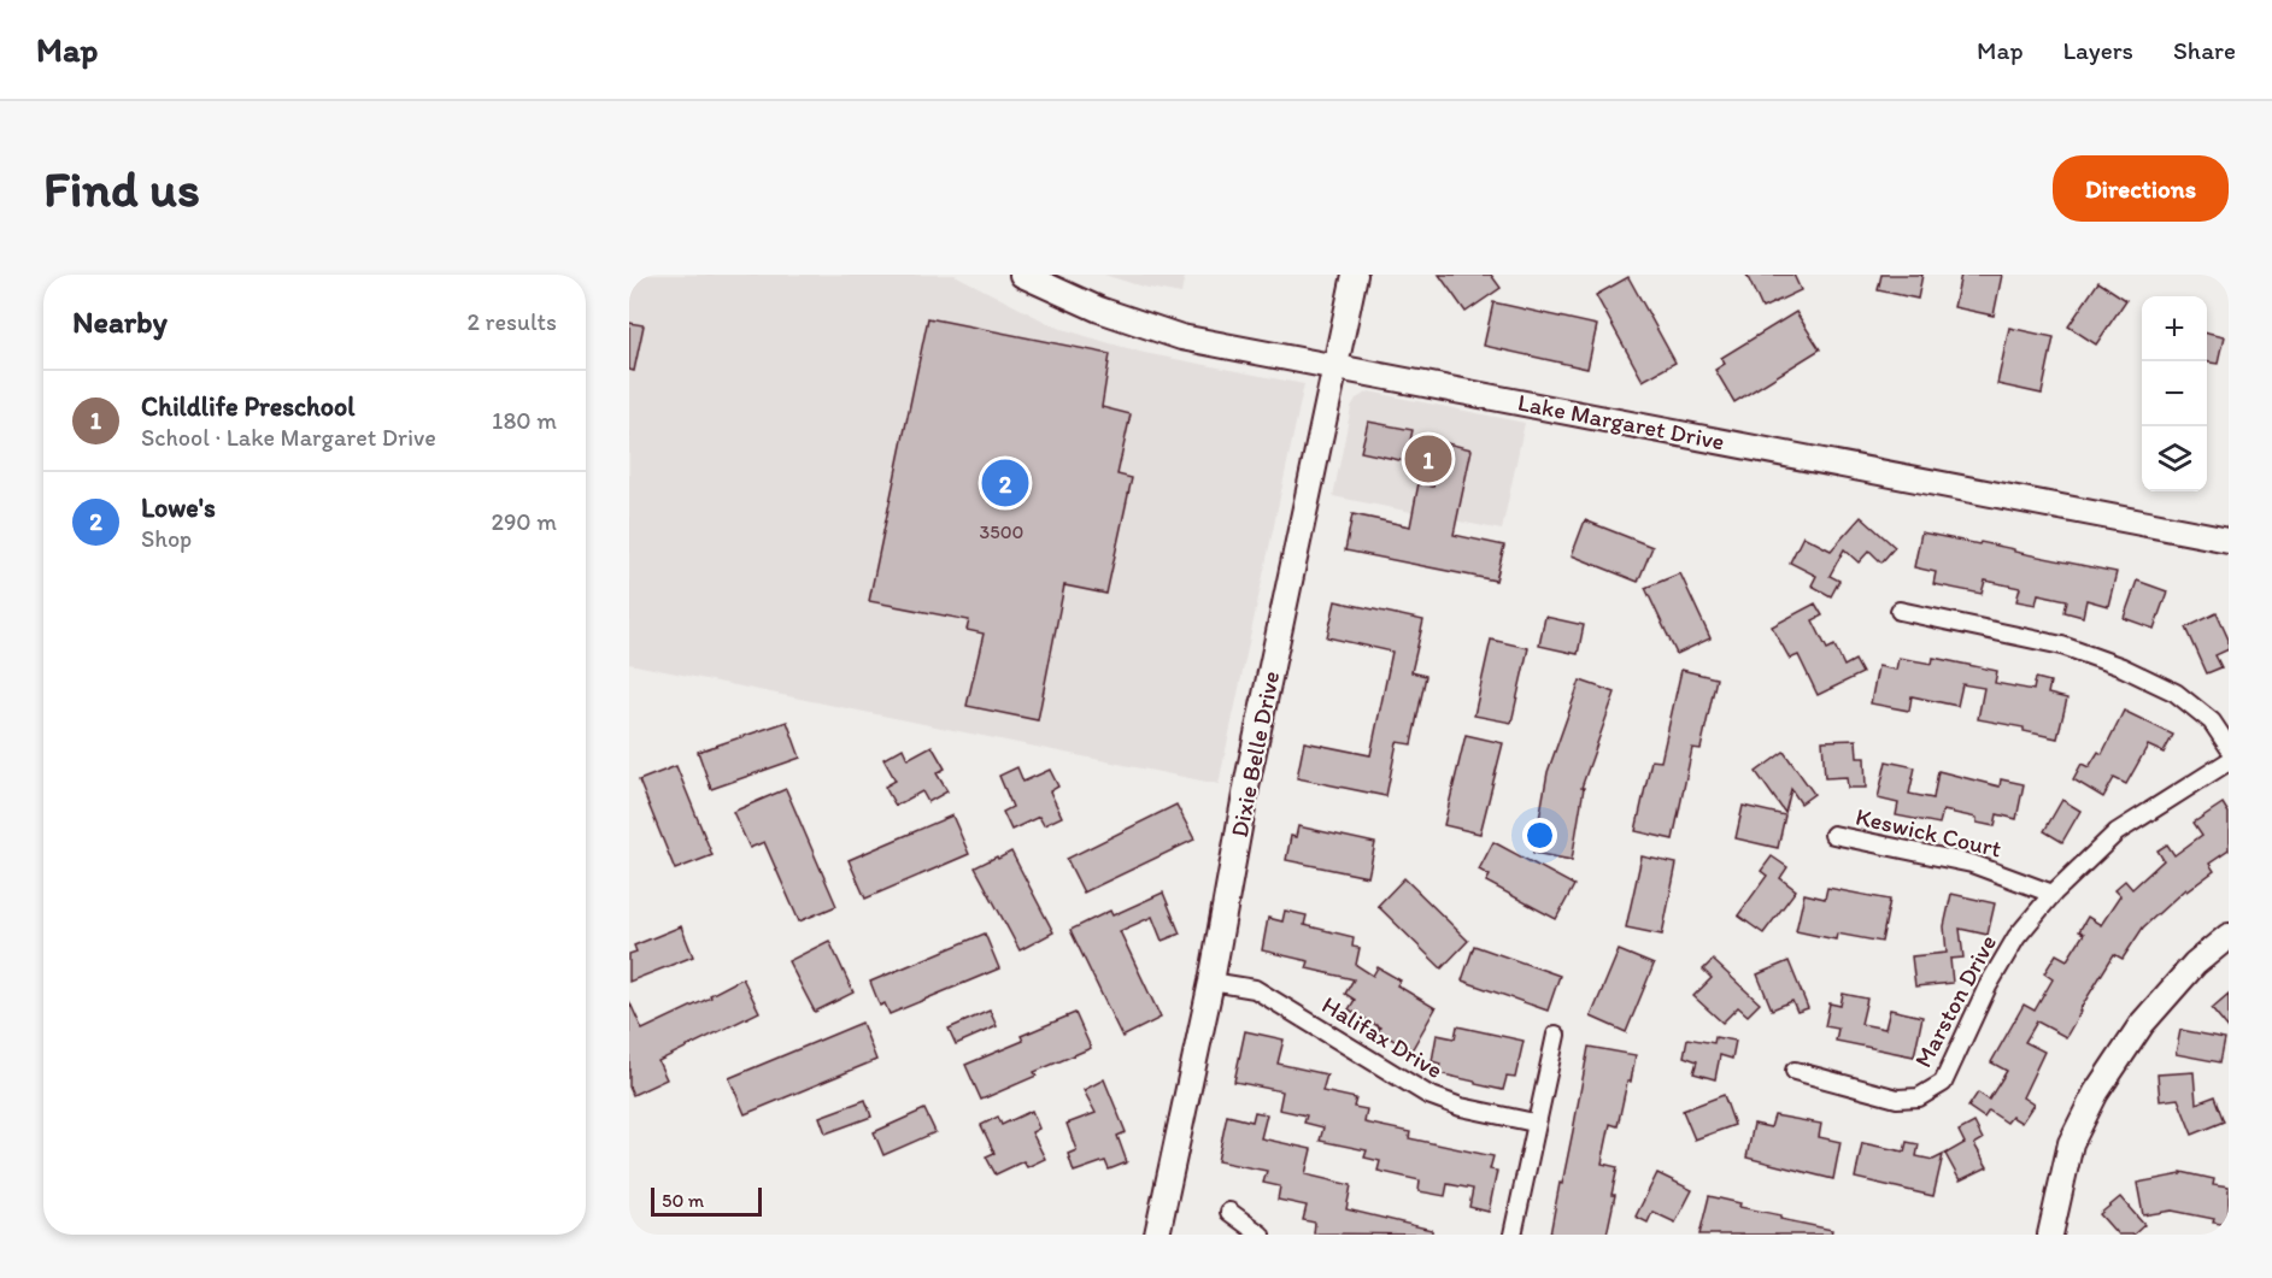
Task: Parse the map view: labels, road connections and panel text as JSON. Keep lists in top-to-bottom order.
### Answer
{
  "streets": {
    "street": [
      "Lake Margaret Drive",
      "Dixie Belle Drive",
      "Keswick Court",
      "Marston Drive",
      "Halifax Drive"
    ]
  },
  "crossings": [
    ["Lake Margaret Drive", "Dixie Belle Drive"],
    ["Dixie Belle Drive", "Halifax Drive"],
    ["Keswick Court", "Marston Drive"]
  ],
  "house_numbers": ["3500"],
  "scale_bar": "50 m",
  "page": {
    "header": "Map",
    "nav": ["Map", "Layers", "Share"],
    "buttons": "Directions",
    "title": "Find us",
    "heading": ["Nearby", "2 results"],
    "map_buttons": ["+", "−"],
    "list": [
      {
        "mark": "1",
        "name": "Childlife Preschool",
        "note": "School · Lake Margaret Drive",
        "value": "180 m"
      },
      {
        "mark": "2",
        "name": "Lowe's",
        "note": "Shop",
        "value": "290 m"
      }
    ],
    "pins": ["1", "2"],
    "scale": "50 m"
  }
}
